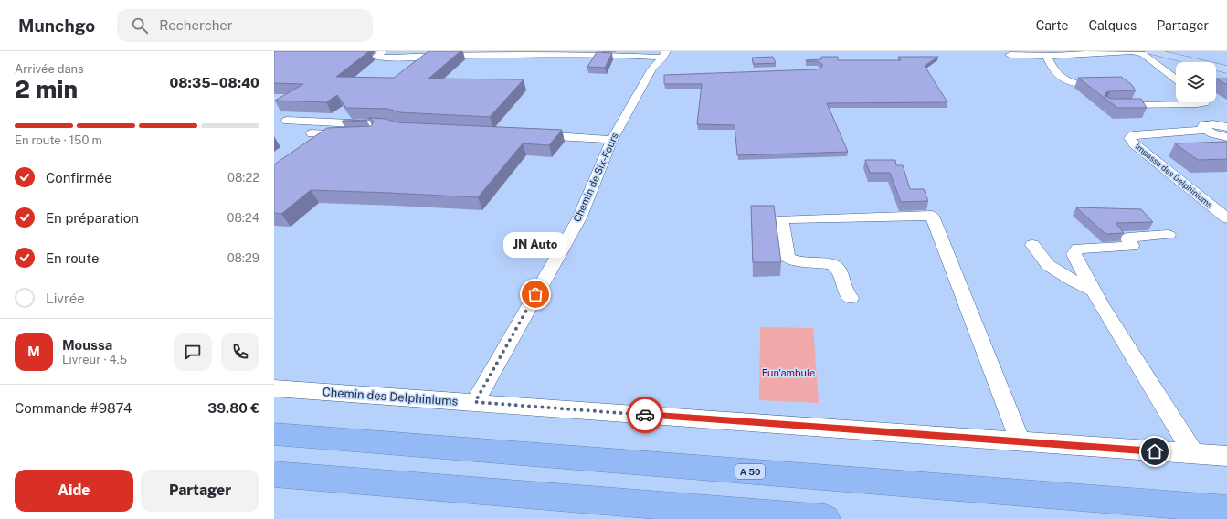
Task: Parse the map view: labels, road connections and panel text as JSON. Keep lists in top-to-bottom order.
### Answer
{
  "streets": {
    "highway": ["A 50"],
    "street": ["Impasse des Delphiniums", "Chemin de Six-Fours", "Chemin des Delphiniums"]
  },
  "crossings": [
    ["Chemin de Six-Fours", "Chemin des Delphiniums"]
  ],
  "parks": ["Fun'ambule"],
  "places": ["JN Auto"],
  "page": {
    "header": "Munchgo",
    "search": "Rechercher",
    "nav": ["Carte", "Calques", "Partager"],
    "heading": ["2 min", "Arrivée dans", "08:35–08:40"],
    "panel": [
      "Moussa",
      "Livreur · 4.5",
      "Commande #9874",
      "39.80 €"
    ],
    "bar": "En route · 150 m",
    "list": [
      ["Confirmée", "08:22"],
      ["En préparation", "08:24"],
      ["En route", "08:29"],
      "Livrée"
    ],
    "bubble": "JN Auto",
    "round": "M",
    "buttons": ["Aide", "Partager"]
  }
}
